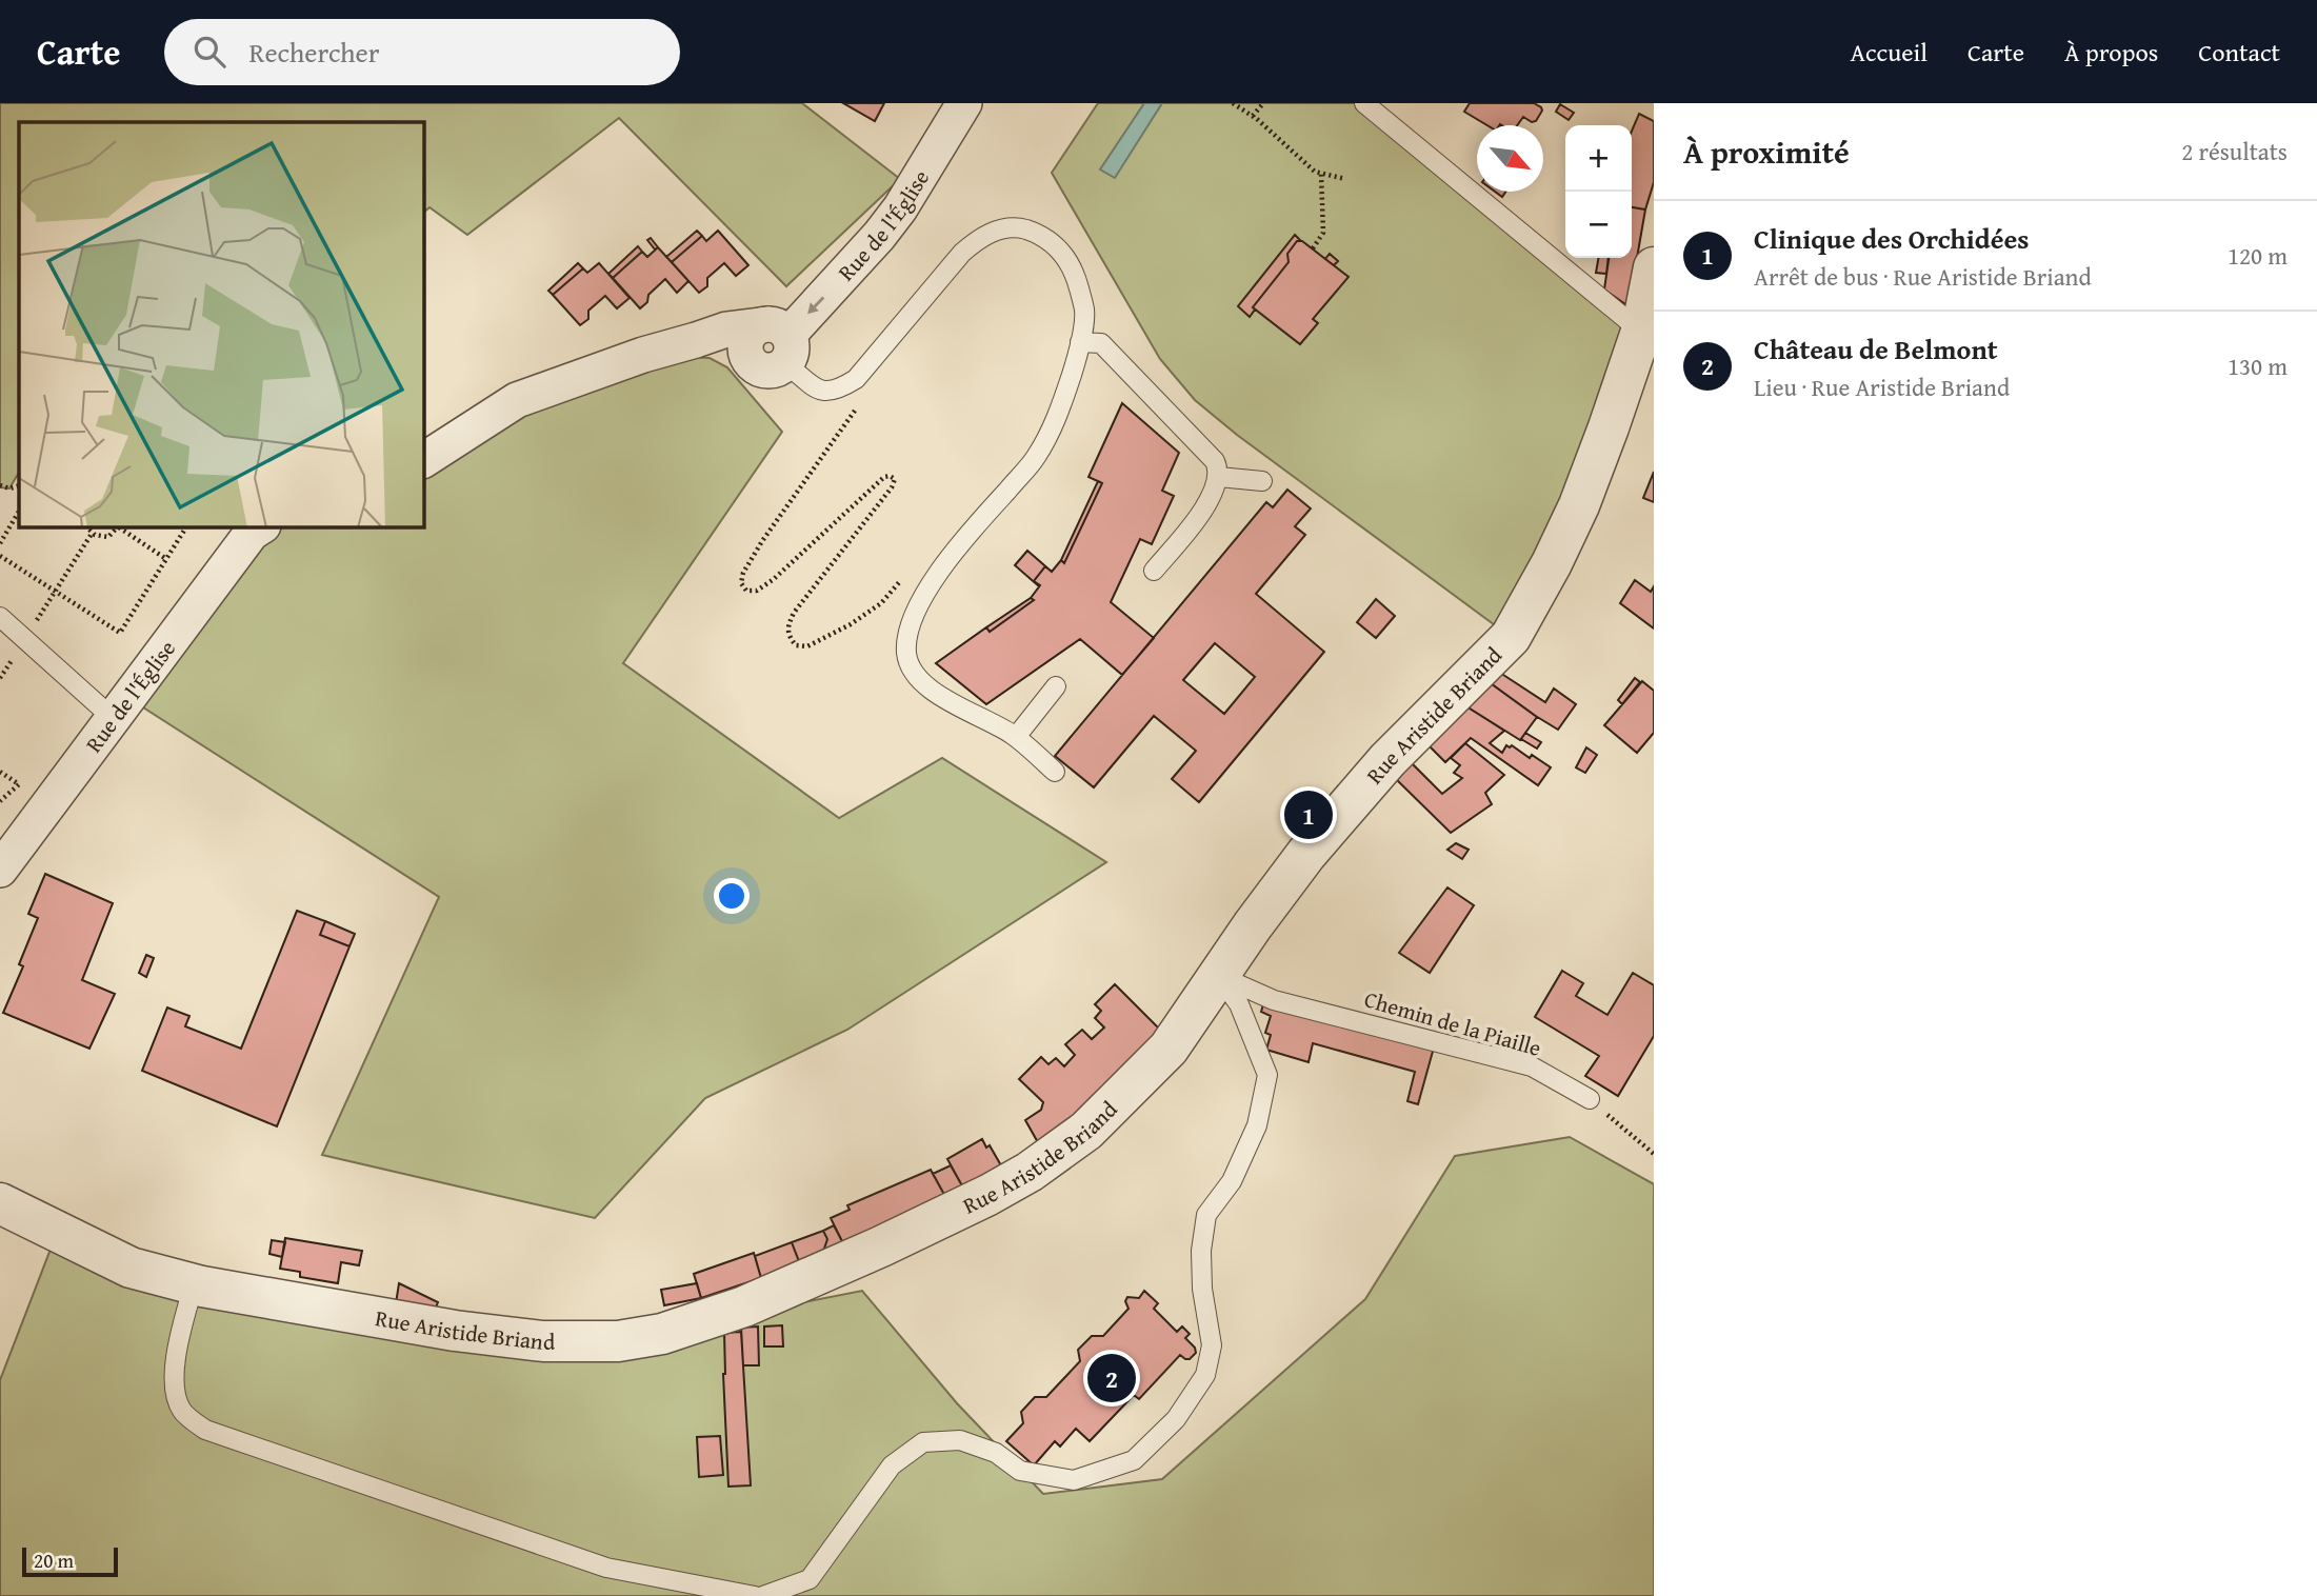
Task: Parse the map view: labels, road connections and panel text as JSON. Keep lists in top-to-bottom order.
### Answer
{
  "streets": {
    "street": ["Rue de l'Église", "Rue Aristide Briand"],
    "lane": ["Chemin de la Piaille"]
  },
  "crossings": [
    ["Rue Aristide Briand", "Chemin de la Piaille"]
  ],
  "one_way": ["Rue de l'Église"],
  "scale_bar": "20 m",
  "north": "bottom right",
  "page": {
    "header": "Carte",
    "search": "Rechercher",
    "nav": [
      "Accueil",
      "Carte",
      "À propos",
      "Contact"
    ],
    "heading": ["À proximité", "2 résultats"],
    "map_buttons": ["+", "−"],
    "list": [
      {
        "mark": "1",
        "name": "Clinique des Orchidées",
        "note": "Arrêt de bus · Rue Aristide Briand",
        "value": "120 m"
      },
      {
        "mark": "2",
        "name": "Château de Belmont",
        "note": "Lieu · Rue Aristide Briand",
        "value": "130 m"
      }
    ],
    "pins": ["1", "2"],
    "scale": "20 m"
  }
}
